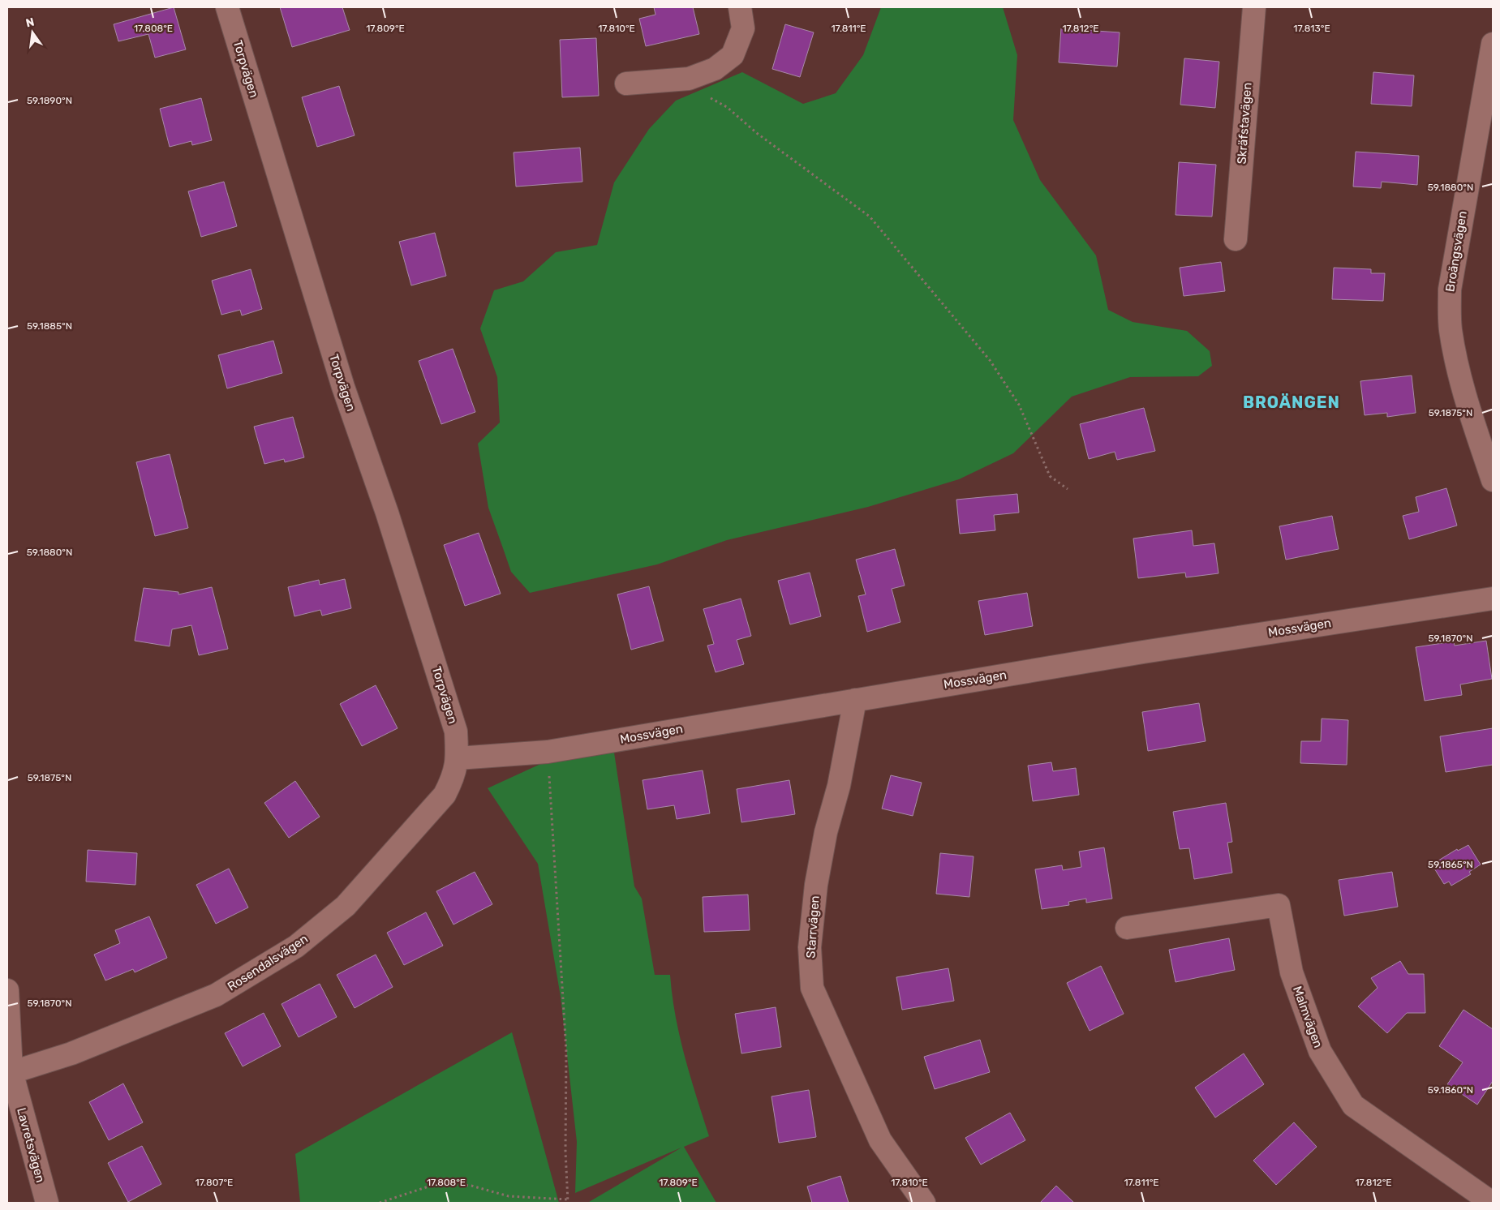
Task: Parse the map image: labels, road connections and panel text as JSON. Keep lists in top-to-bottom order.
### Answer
{
  "streets": {
    "street": [
      "Torpvägen",
      "Skräfstavägen",
      "Broängsvägen",
      "Mossvägen",
      "Starrvägen",
      "Rosendalsvägen",
      "Malmvägen",
      "Lavretsvägen"
    ]
  },
  "crossings": [
    ["Torpvägen", "Mossvägen"],
    ["Torpvägen", "Rosendalsvägen"],
    ["Mossvägen", "Starrvägen"],
    ["Mossvägen", "Rosendalsvägen"],
    ["Rosendalsvägen", "Lavretsvägen"]
  ],
  "districts": ["BROÄNGEN"],
  "north": "top",
  "coordinates": [
    "17.808°E",
    "17.809°E",
    "17.810°E",
    "17.811°E",
    "17.812°E",
    "17.813°E",
    "59.1890°N",
    "59.1880°N",
    "59.1885°N",
    "59.1875°N",
    "59.1870°N",
    "59.1865°N",
    "59.1860°N",
    "17.807°E"
  ]
}
